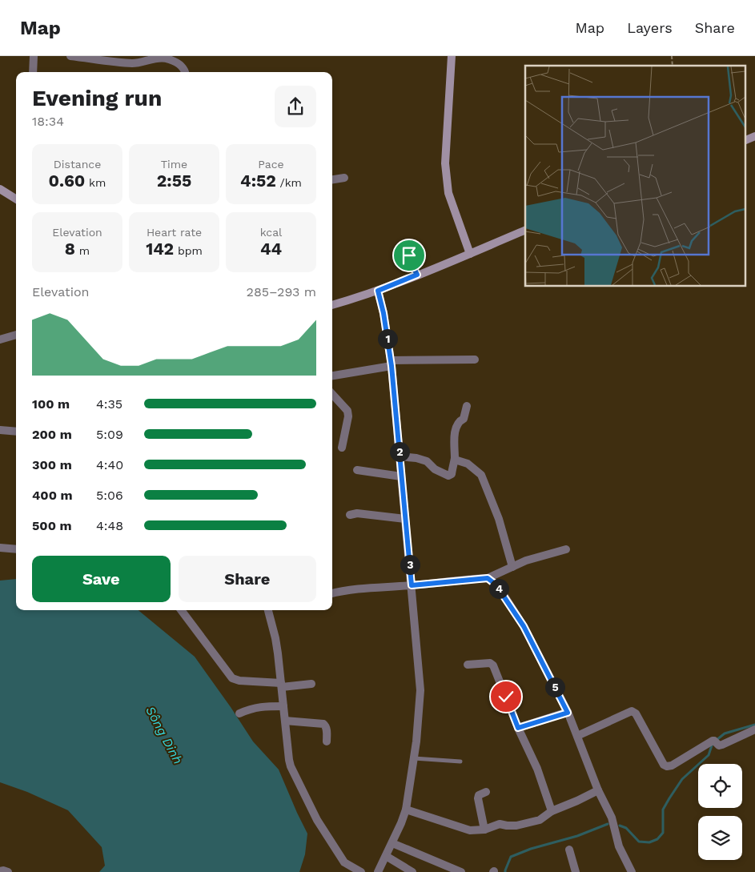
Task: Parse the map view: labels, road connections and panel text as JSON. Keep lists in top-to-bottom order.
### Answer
{
  "water": ["Sông Dinh"],
  "page": {
    "header": "Map",
    "nav": ["Map", "Layers", "Share"],
    "heading": ["Evening run", "18:34"],
    "stats": [
      ["Distance", "0.60 km"],
      ["Time", "2:55"],
      ["Pace", "4:52 /km"],
      ["Elevation", "8 m"],
      ["Heart rate", "142 bpm"],
      ["kcal", "44"]
    ],
    "chart": ["Elevation", "285–293 m"],
    "pins": [
      "1",
      "2",
      "3",
      "4",
      "5"
    ],
    "list": [
      {
        "name": "100 m",
        "note": "4:35"
      },
      {
        "name": "200 m",
        "note": "5:09"
      },
      {
        "name": "300 m",
        "note": "4:40"
      },
      {
        "name": "400 m",
        "note": "5:06"
      },
      {
        "name": "500 m",
        "note": "4:48"
      }
    ],
    "buttons": ["Save", "Share"]
  }
}
